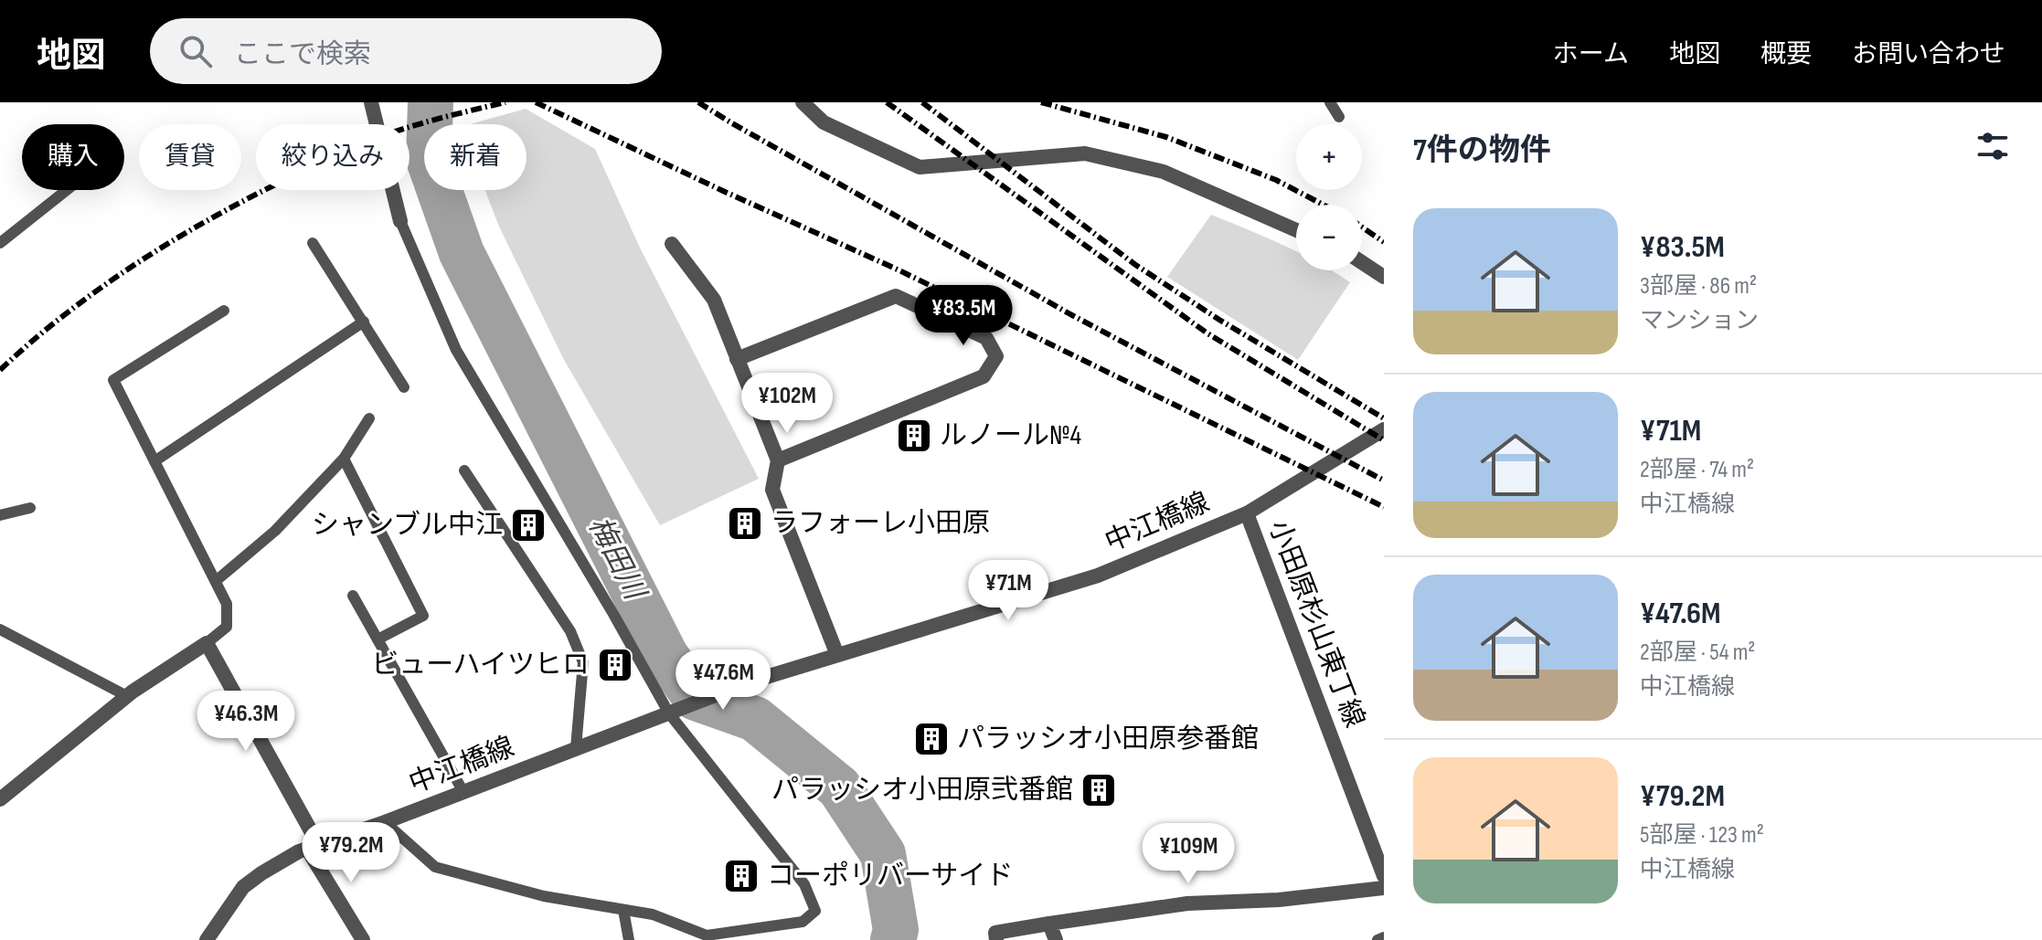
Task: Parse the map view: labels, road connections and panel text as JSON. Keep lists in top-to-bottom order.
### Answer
{
  "streets": {
    "street": ["中江橋線", "小田原杉山東丁線"]
  },
  "crossings": [
    ["中江橋線", "小田原杉山東丁線"]
  ],
  "water": ["梅田川"],
  "places": {
    "building": [
      "ルノール№4",
      "ラフォーレ小田原",
      "シャンブル中江",
      "ビューハイツヒロ",
      "パラッシオ小田原参番館",
      "パラッシオ小田原弐番館",
      "コーポリバーサイド"
    ]
  },
  "page": {
    "header": "地図",
    "search": "ここで検索",
    "nav": [
      "ホーム",
      "地図",
      "概要",
      "お問い合わせ"
    ],
    "heading": "7件の物件",
    "map_buttons": ["+", "−"],
    "chip": [
      "購入",
      "賃貸",
      "絞り込み",
      "新着"
    ],
    "list": [
      {
        "name": "¥83.5M",
        "note": "3部屋 · 86 m² · マンション"
      },
      {
        "name": "¥71M",
        "note": "2部屋 · 74 m² · 中江橋線"
      },
      {
        "name": "¥47.6M",
        "note": "2部屋 · 54 m² · 中江橋線"
      },
      {
        "name": "¥79.2M",
        "note": "5部屋 · 123 m² · 中江橋線"
      }
    ],
    "price": [
      "¥83.5M",
      "¥102M",
      "¥71M",
      "¥47.6M",
      "¥46.3M",
      "¥79.2M",
      "¥109M"
    ]
  }
}
